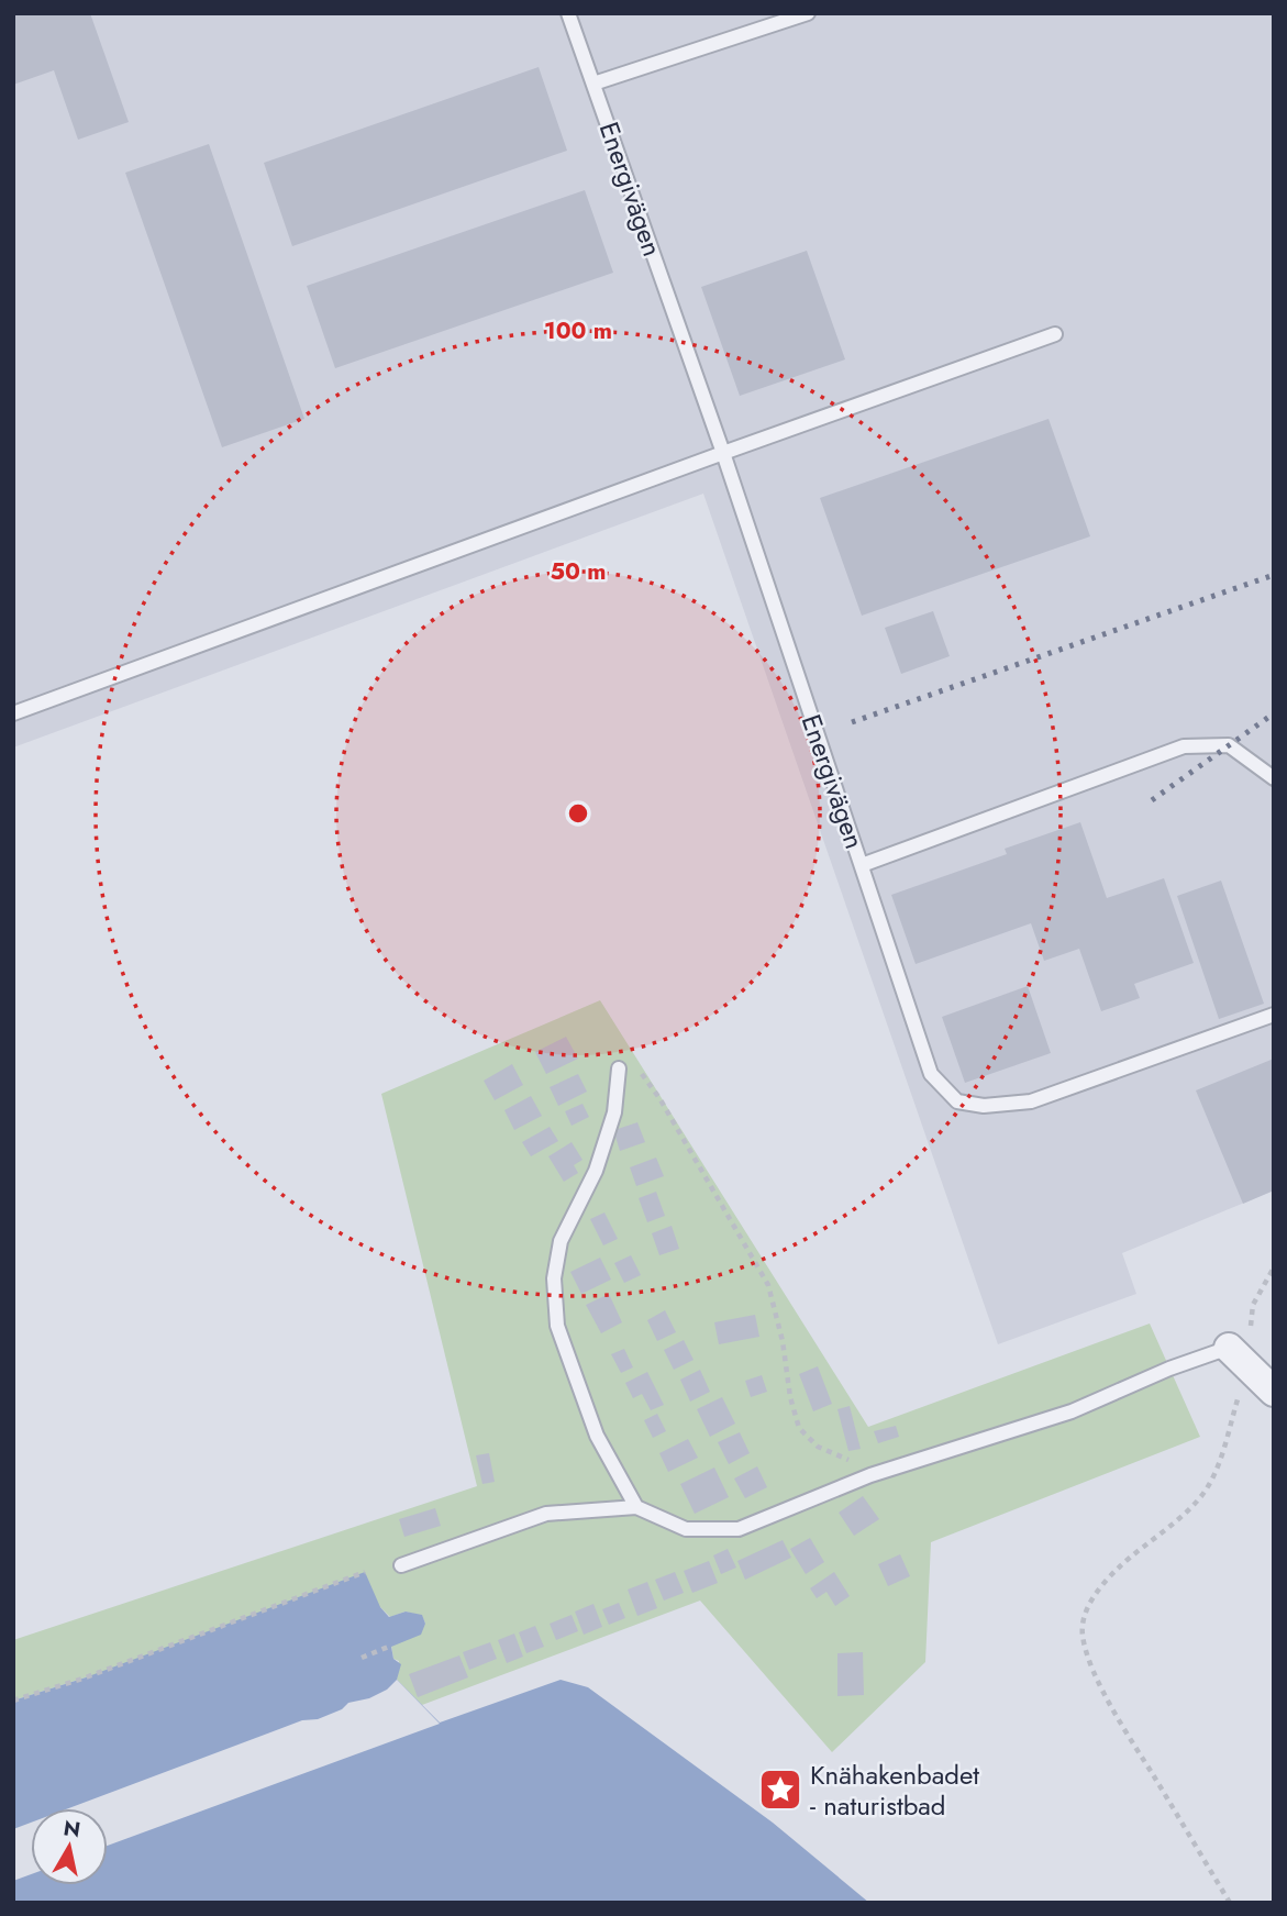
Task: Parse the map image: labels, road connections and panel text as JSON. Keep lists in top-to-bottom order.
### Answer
{
  "streets": {
    "lane": ["Energivägen"]
  },
  "places": {
    "place": ["Knähakenbadet - naturistbad"]
  },
  "north": "top",
  "rings": ["100 m", "50 m"]
}
